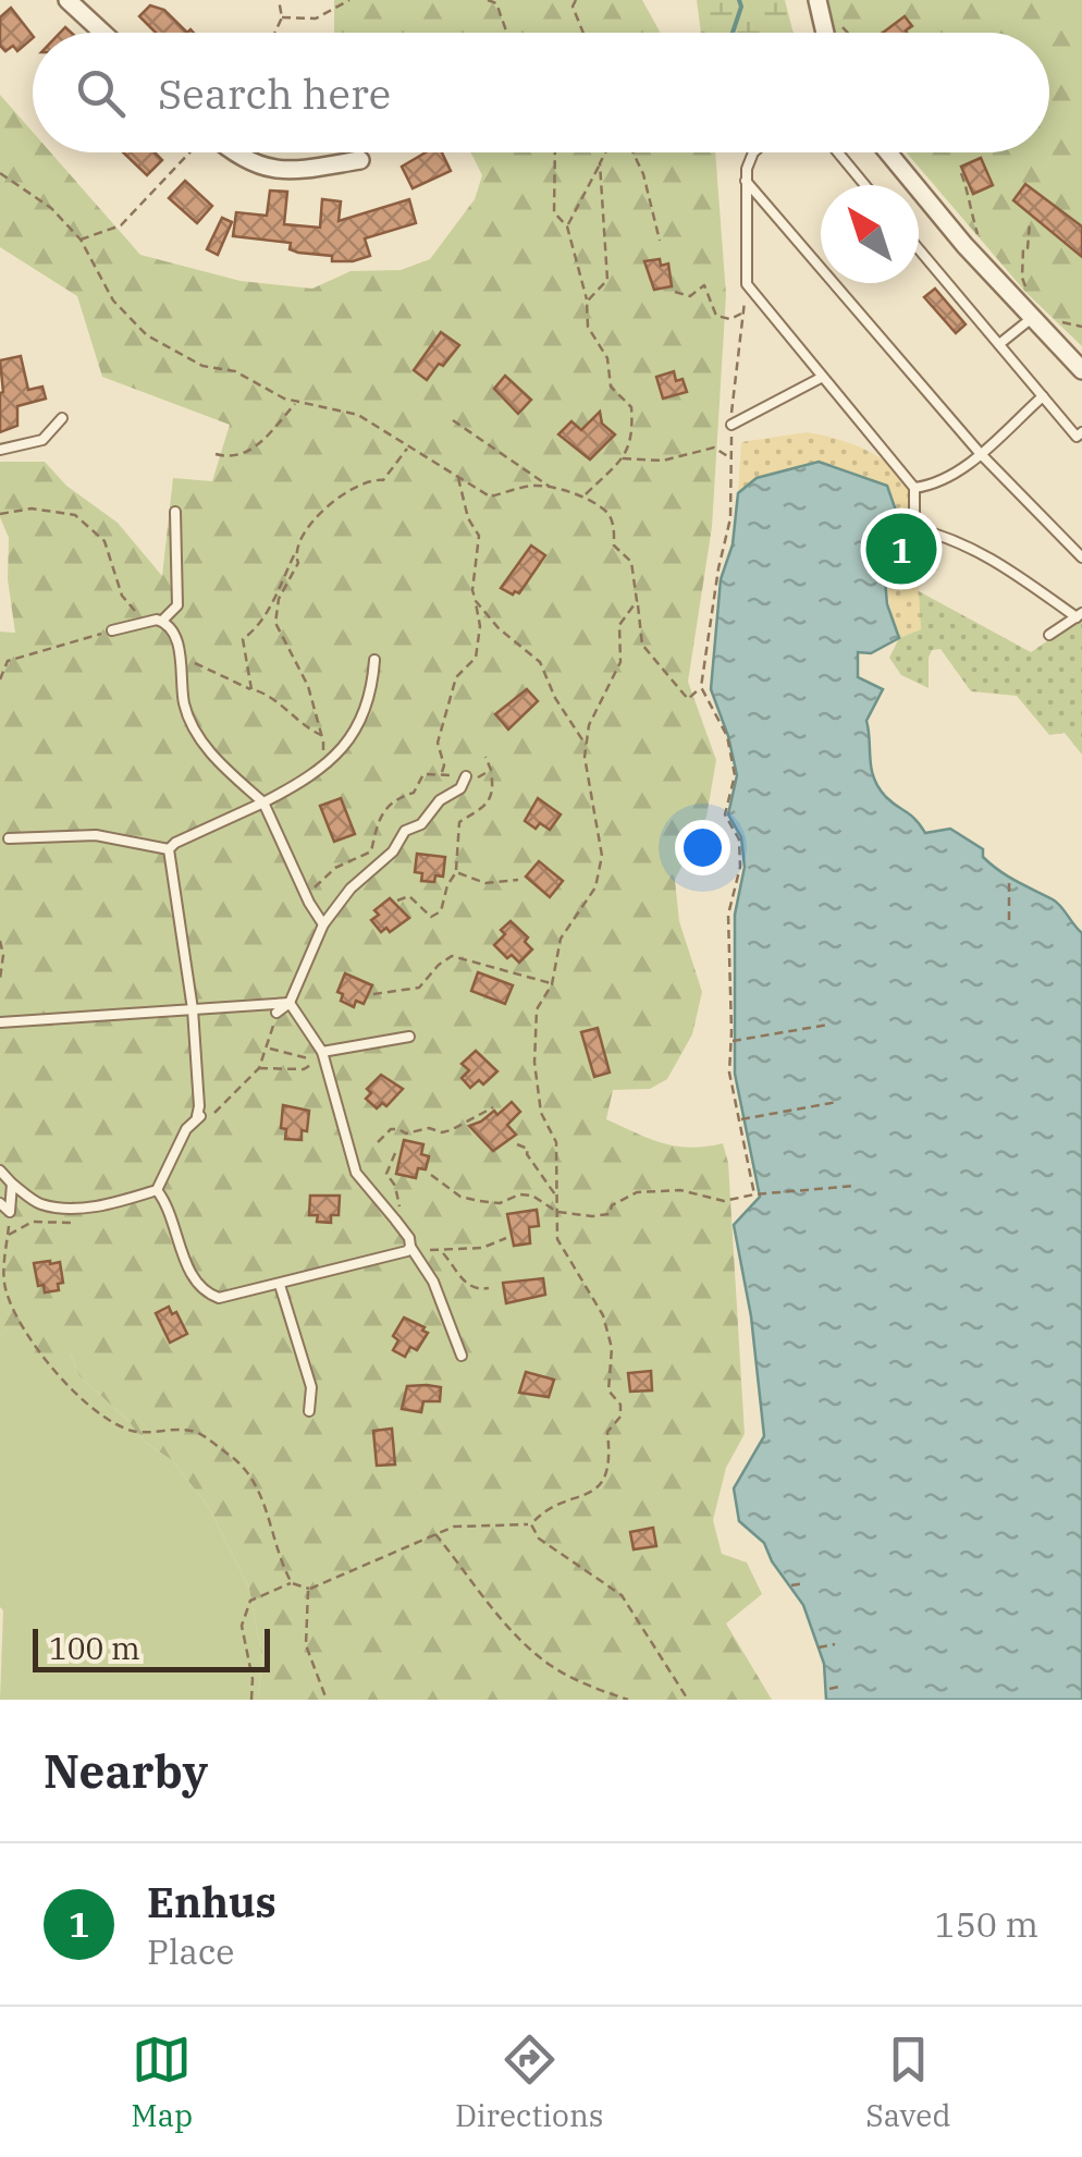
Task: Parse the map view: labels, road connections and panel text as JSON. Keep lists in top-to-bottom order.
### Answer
{
  "scale_bar": "100 m",
  "north": "top left",
  "page": {
    "search": "Search here",
    "pins": "1",
    "scale": "100 m",
    "heading": "Nearby",
    "list": [
      {
        "mark": "1",
        "name": "Enhus",
        "note": "Place",
        "value": "150 m"
      }
    ],
    "nav": ["Map", "Directions", "Saved"]
  }
}
